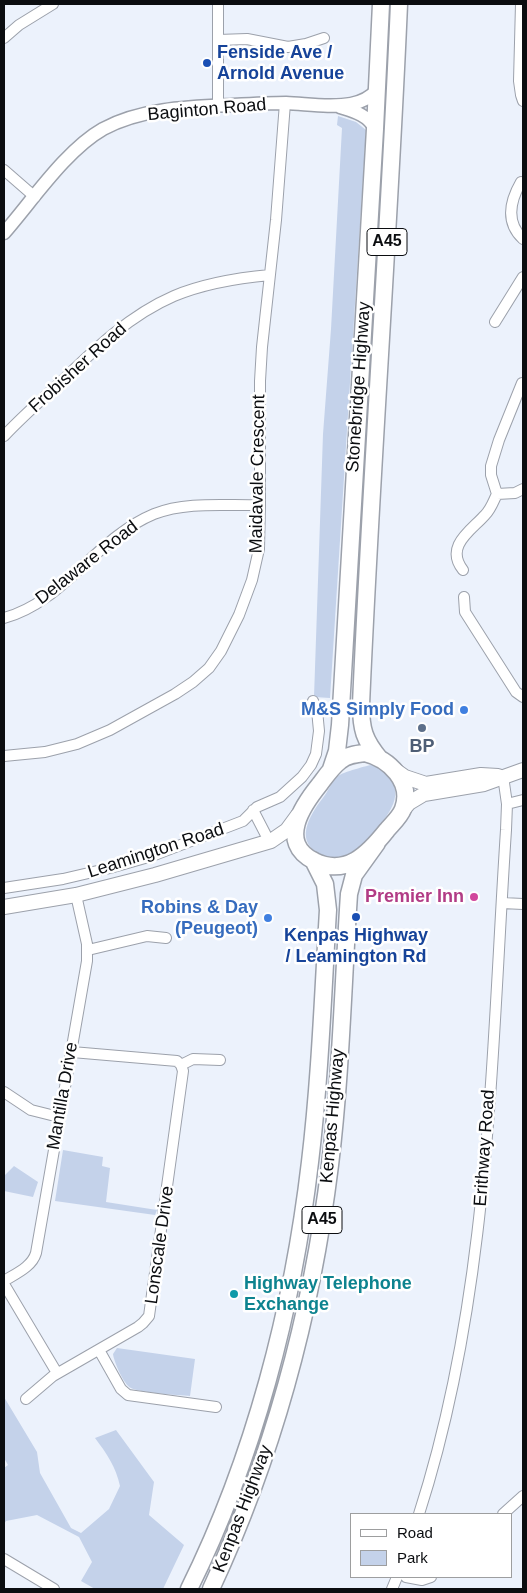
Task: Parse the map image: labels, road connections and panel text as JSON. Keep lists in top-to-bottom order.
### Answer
{
  "streets": {
    "highway": ["A45", "Stonebridge Highway", "Kenpas Highway"],
    "main road": ["Leamington Road"],
    "street": [
      "Baginton Road",
      "Frobisher Road",
      "Maidavale Crescent",
      "Delaware Road",
      "Mantilla Drive",
      "Erithway Road",
      "Lonscale Drive"
    ]
  },
  "crossings": [
    ["Baginton Road", "Stonebridge Highway"],
    ["Baginton Road", "Maidavale Crescent"],
    ["Frobisher Road", "Maidavale Crescent"],
    ["Stonebridge Highway", "Leamington Road"],
    ["Stonebridge Highway", "Kenpas Highway"],
    ["Maidavale Crescent", "Delaware Road"],
    ["Leamington Road", "Mantilla Drive"],
    ["Leamington Road", "Kenpas Highway"]
  ],
  "places": [
    "Fenside Ave / Arnold Avenue",
    "M&S Simply Food",
    "BP",
    "Premier Inn",
    "Kenpas Highway / Leamington Rd",
    "Robins & Day (Peugeot)",
    "Highway Telephone Exchange"
  ],
  "legend": ["Road", "Park"]
}
